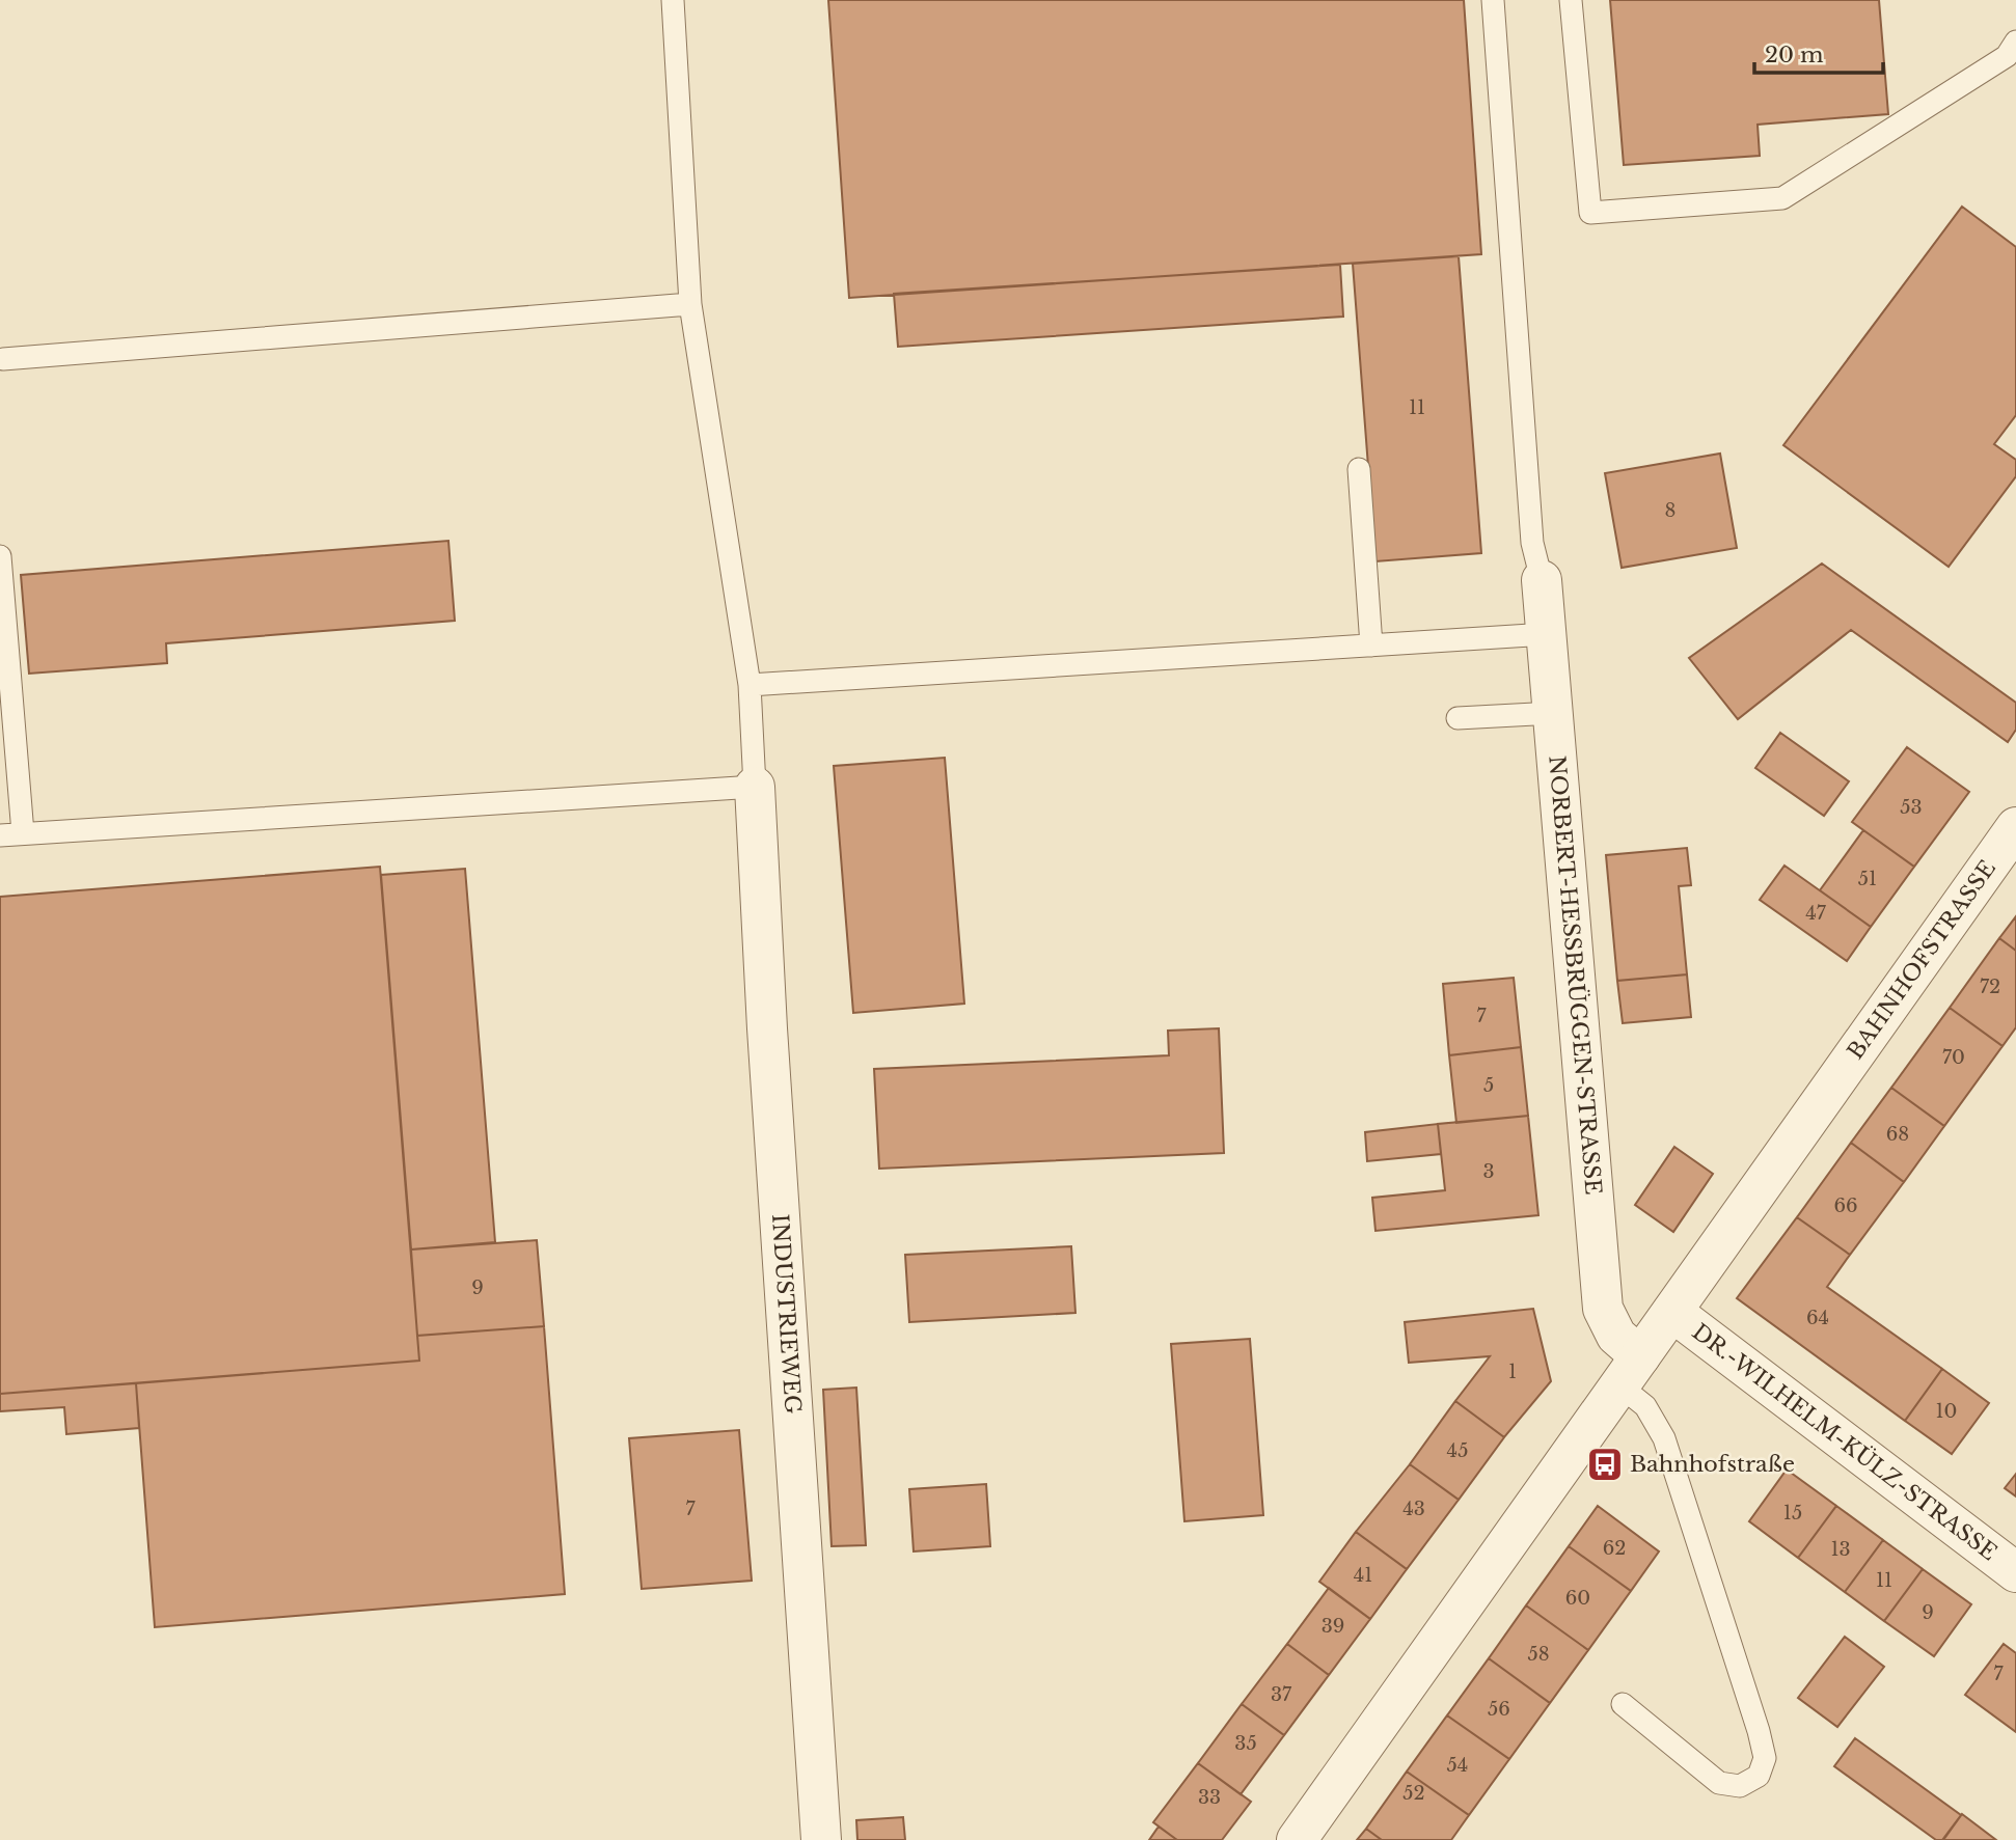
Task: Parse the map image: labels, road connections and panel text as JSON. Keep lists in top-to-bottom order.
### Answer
{
  "streets": {
    "street": [
      "BAHNHOFSTRASSE",
      "NORBERT-HESSBRÜGGEN-STRASSE",
      "INDUSTRIEWEG",
      "DR.-WILHELM-KÜLZ-STRASSE"
    ]
  },
  "crossings": [
    ["BAHNHOFSTRASSE", "NORBERT-HESSBRÜGGEN-STRASSE"],
    ["BAHNHOFSTRASSE", "DR.-WILHELM-KÜLZ-STRASSE"]
  ],
  "places": {
    "bus stop": ["Bahnhofstraße"]
  },
  "house_numbers": [
    "11",
    "8",
    "53",
    "51",
    "47",
    "72",
    "7",
    "70",
    "5",
    "68",
    "3",
    "66",
    "9",
    "64",
    "1",
    "10",
    "45",
    "7",
    "43",
    "15",
    "62",
    "13",
    "41",
    "11",
    "60",
    "9",
    "39",
    "58",
    "7",
    "37",
    "56",
    "35",
    "54",
    "52",
    "33"
  ],
  "scale_bar": "20 m"
}
